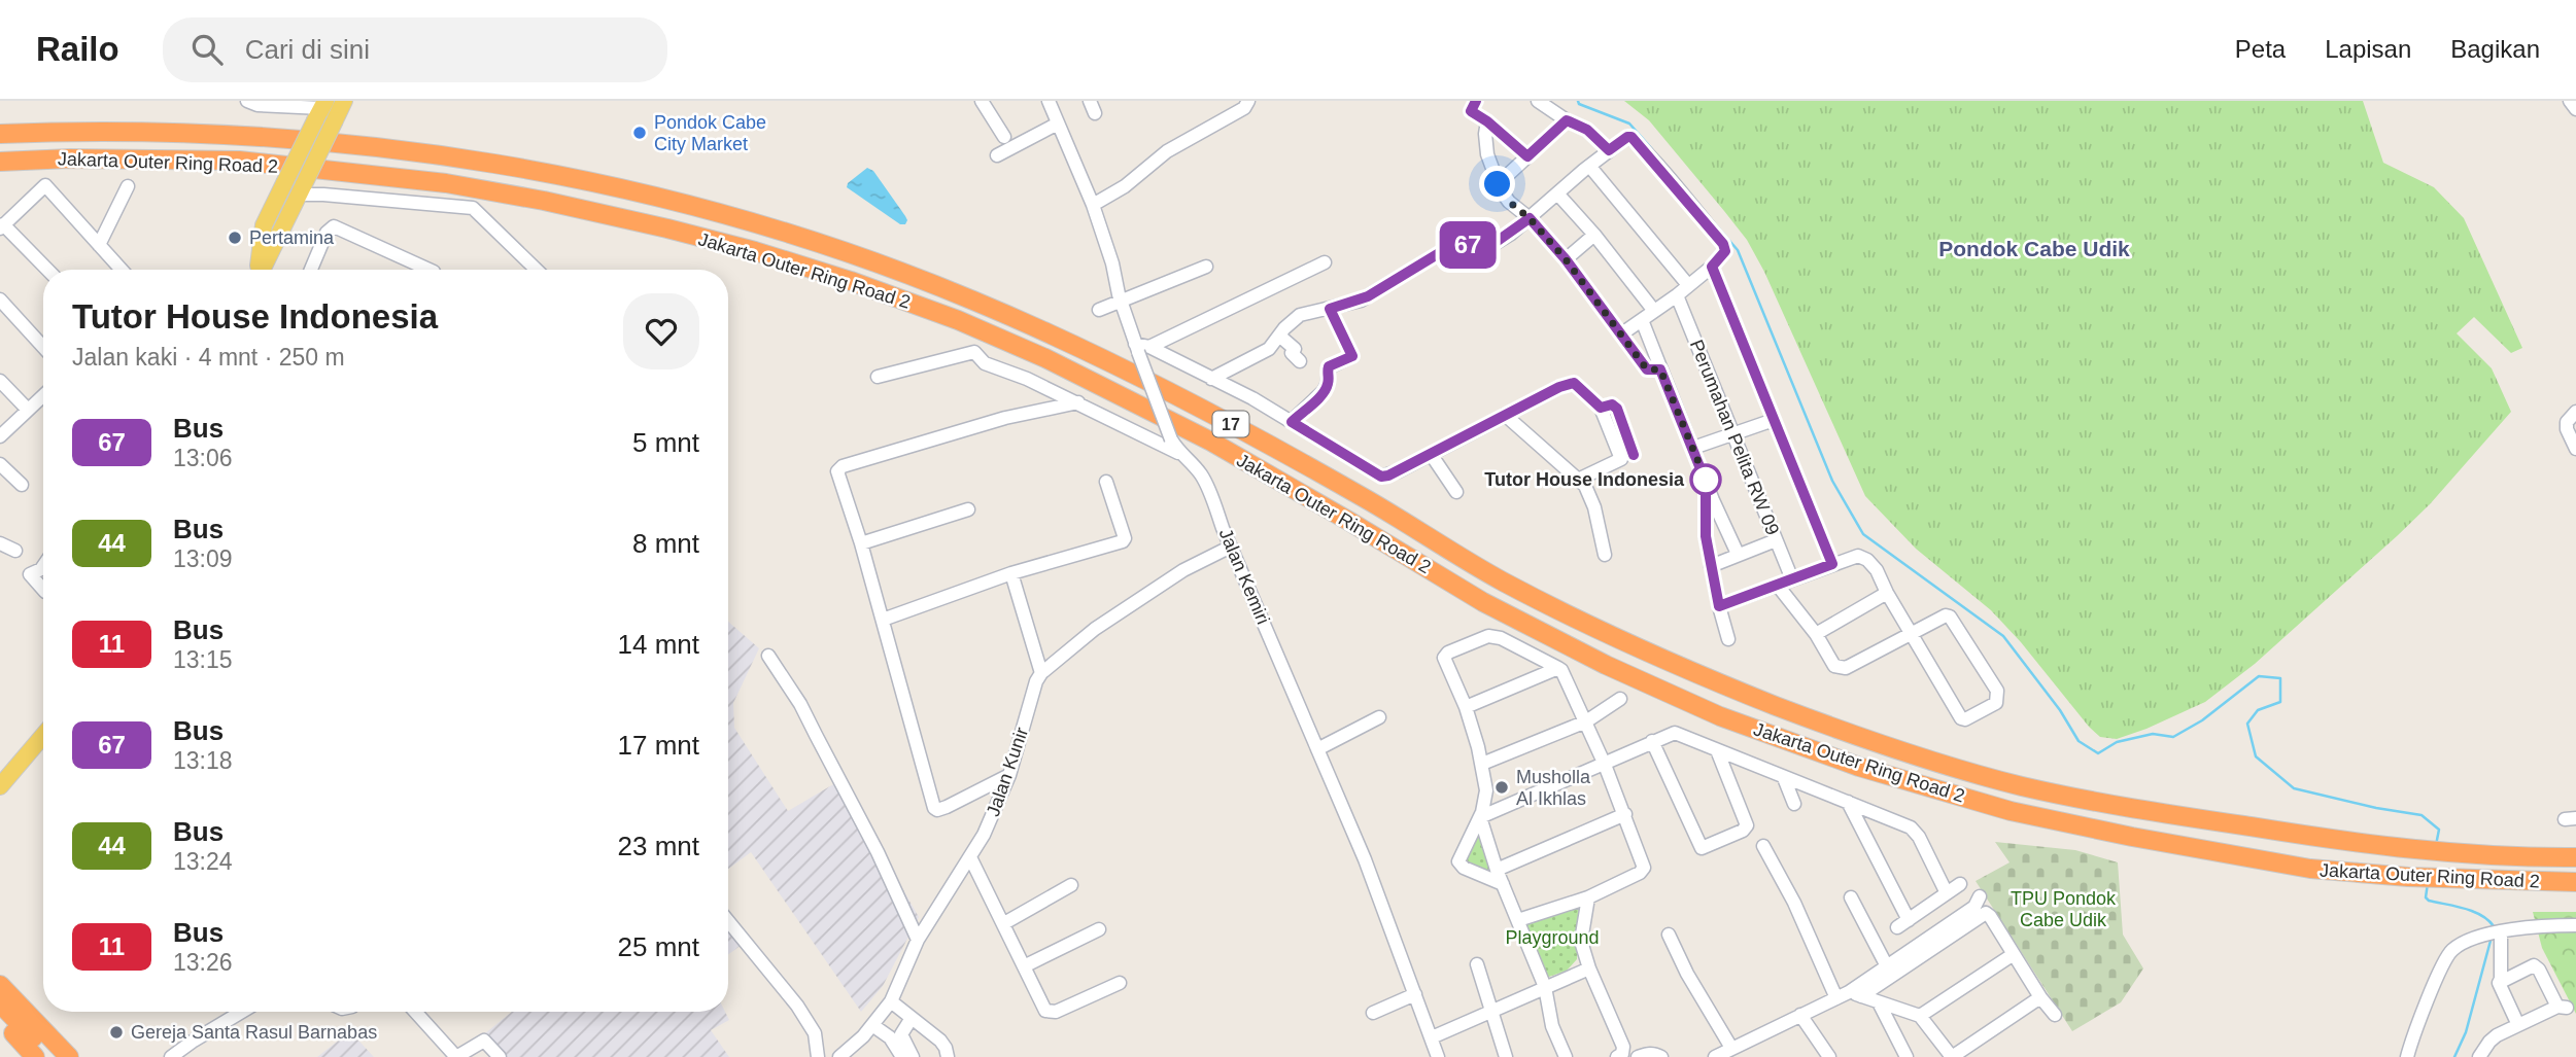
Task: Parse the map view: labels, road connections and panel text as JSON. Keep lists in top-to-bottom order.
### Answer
{
  "streets": {
    "highway": ["Jakarta Outer Ring Road 2", "17"],
    "street": ["Perumahan Pelita RW 09", "Jalan Kemiri", "Jalan Kunir"]
  },
  "crossings": [
    ["Jalan Kemiri", "Jalan Kunir"]
  ],
  "districts": ["Pondok Cabe Udik"],
  "parks": ["TPU Pondok Cabe Udik", "Playground"],
  "places": [
    "Pondok Cabe City Market",
    "Pertamina",
    "Tutor House Indonesia",
    "Musholla Al Ikhlas",
    "Gereja Santa Rasul Barnabas"
  ],
  "lines": ["bus line 67"],
  "page": {
    "header": "Railo",
    "search": "Cari di sini",
    "nav": ["Peta", "Lapisan", "Bagikan"],
    "on_map": "67",
    "heading": ["Tutor House Indonesia", "Jalan kaki · 4 mnt · 250 m"],
    "list": [
      {
        "mark": "67",
        "name": "Bus",
        "note": "13:06",
        "value": "5 mnt"
      },
      {
        "mark": "44",
        "name": "Bus",
        "note": "13:09",
        "value": "8 mnt"
      },
      {
        "mark": "11",
        "name": "Bus",
        "note": "13:15",
        "value": "14 mnt"
      },
      {
        "mark": "67",
        "name": "Bus",
        "note": "13:18",
        "value": "17 mnt"
      },
      {
        "mark": "44",
        "name": "Bus",
        "note": "13:24",
        "value": "23 mnt"
      },
      {
        "mark": "11",
        "name": "Bus",
        "note": "13:26",
        "value": "25 mnt"
      }
    ]
  }
}
